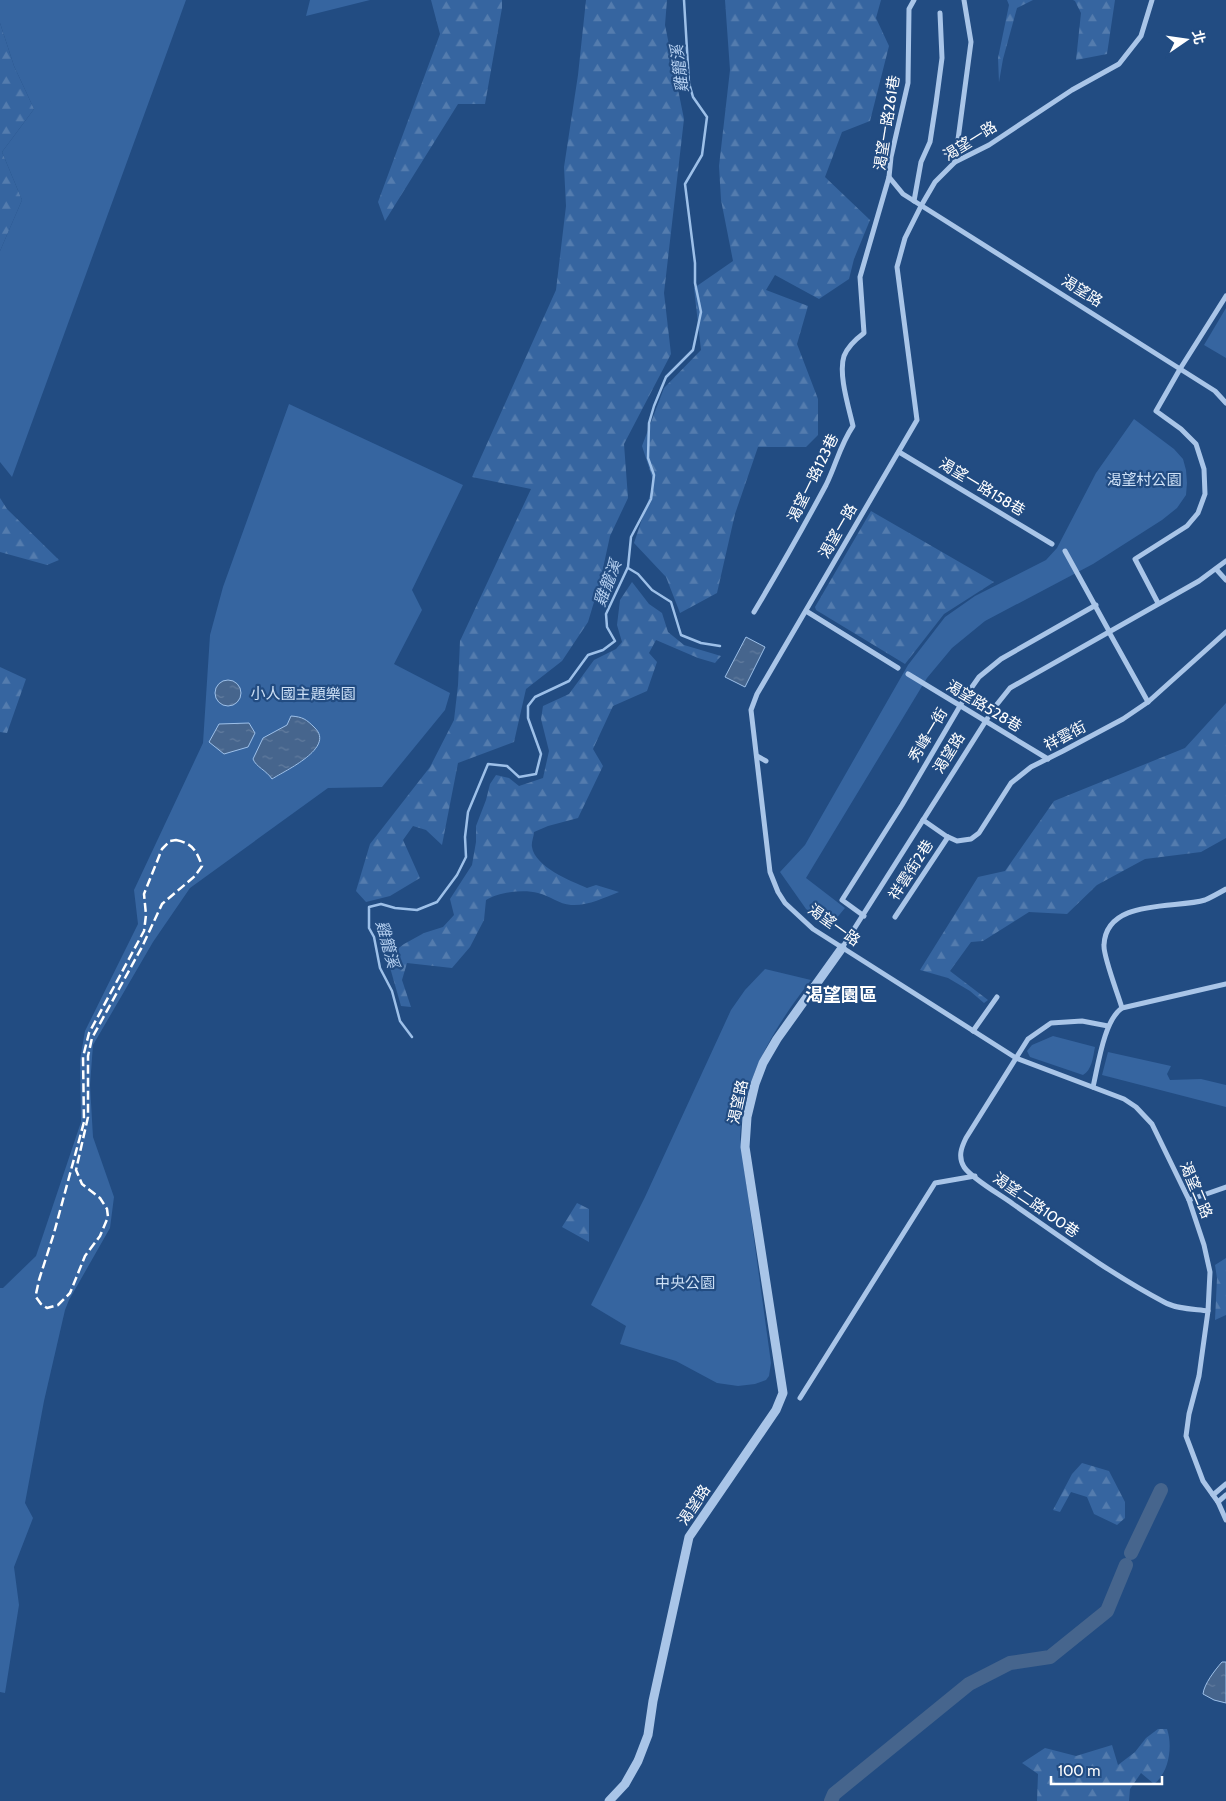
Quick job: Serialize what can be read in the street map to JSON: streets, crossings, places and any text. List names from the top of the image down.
{
  "streets": {
    "street": [
      "渴望一路261巷",
      "渴望一路",
      "渴望路",
      "渴望一路123巷",
      "渴望一路158巷",
      "渴望路528巷",
      "秀峰一街",
      "祥雲街",
      "祥雲街2巷",
      "渴望二路",
      "渴望二路100巷"
    ]
  },
  "crossings": [
    ["渴望一路261巷", "渴望一路"],
    ["渴望一路261巷", "渴望路"],
    ["渴望一路261巷", "渴望一路123巷"],
    ["渴望一路", "渴望路"],
    ["渴望一路", "渴望一路158巷"],
    ["渴望一路", "渴望二路"],
    ["渴望一路", "渴望二路100巷"],
    ["渴望路", "渴望路528巷"],
    ["渴望路", "秀峰一街"],
    ["渴望路", "祥雲街"],
    ["渴望路528巷", "秀峰一街"],
    ["渴望路528巷", "祥雲街"],
    ["祥雲街", "祥雲街2巷"],
    ["渴望二路", "渴望二路100巷"]
  ],
  "districts": ["渴望園區"],
  "water": ["雞籠溪"],
  "parks": ["渴望村公園", "小人國主題樂園", "中央公園"],
  "scale_bar": "100 m",
  "north": "right"
}
